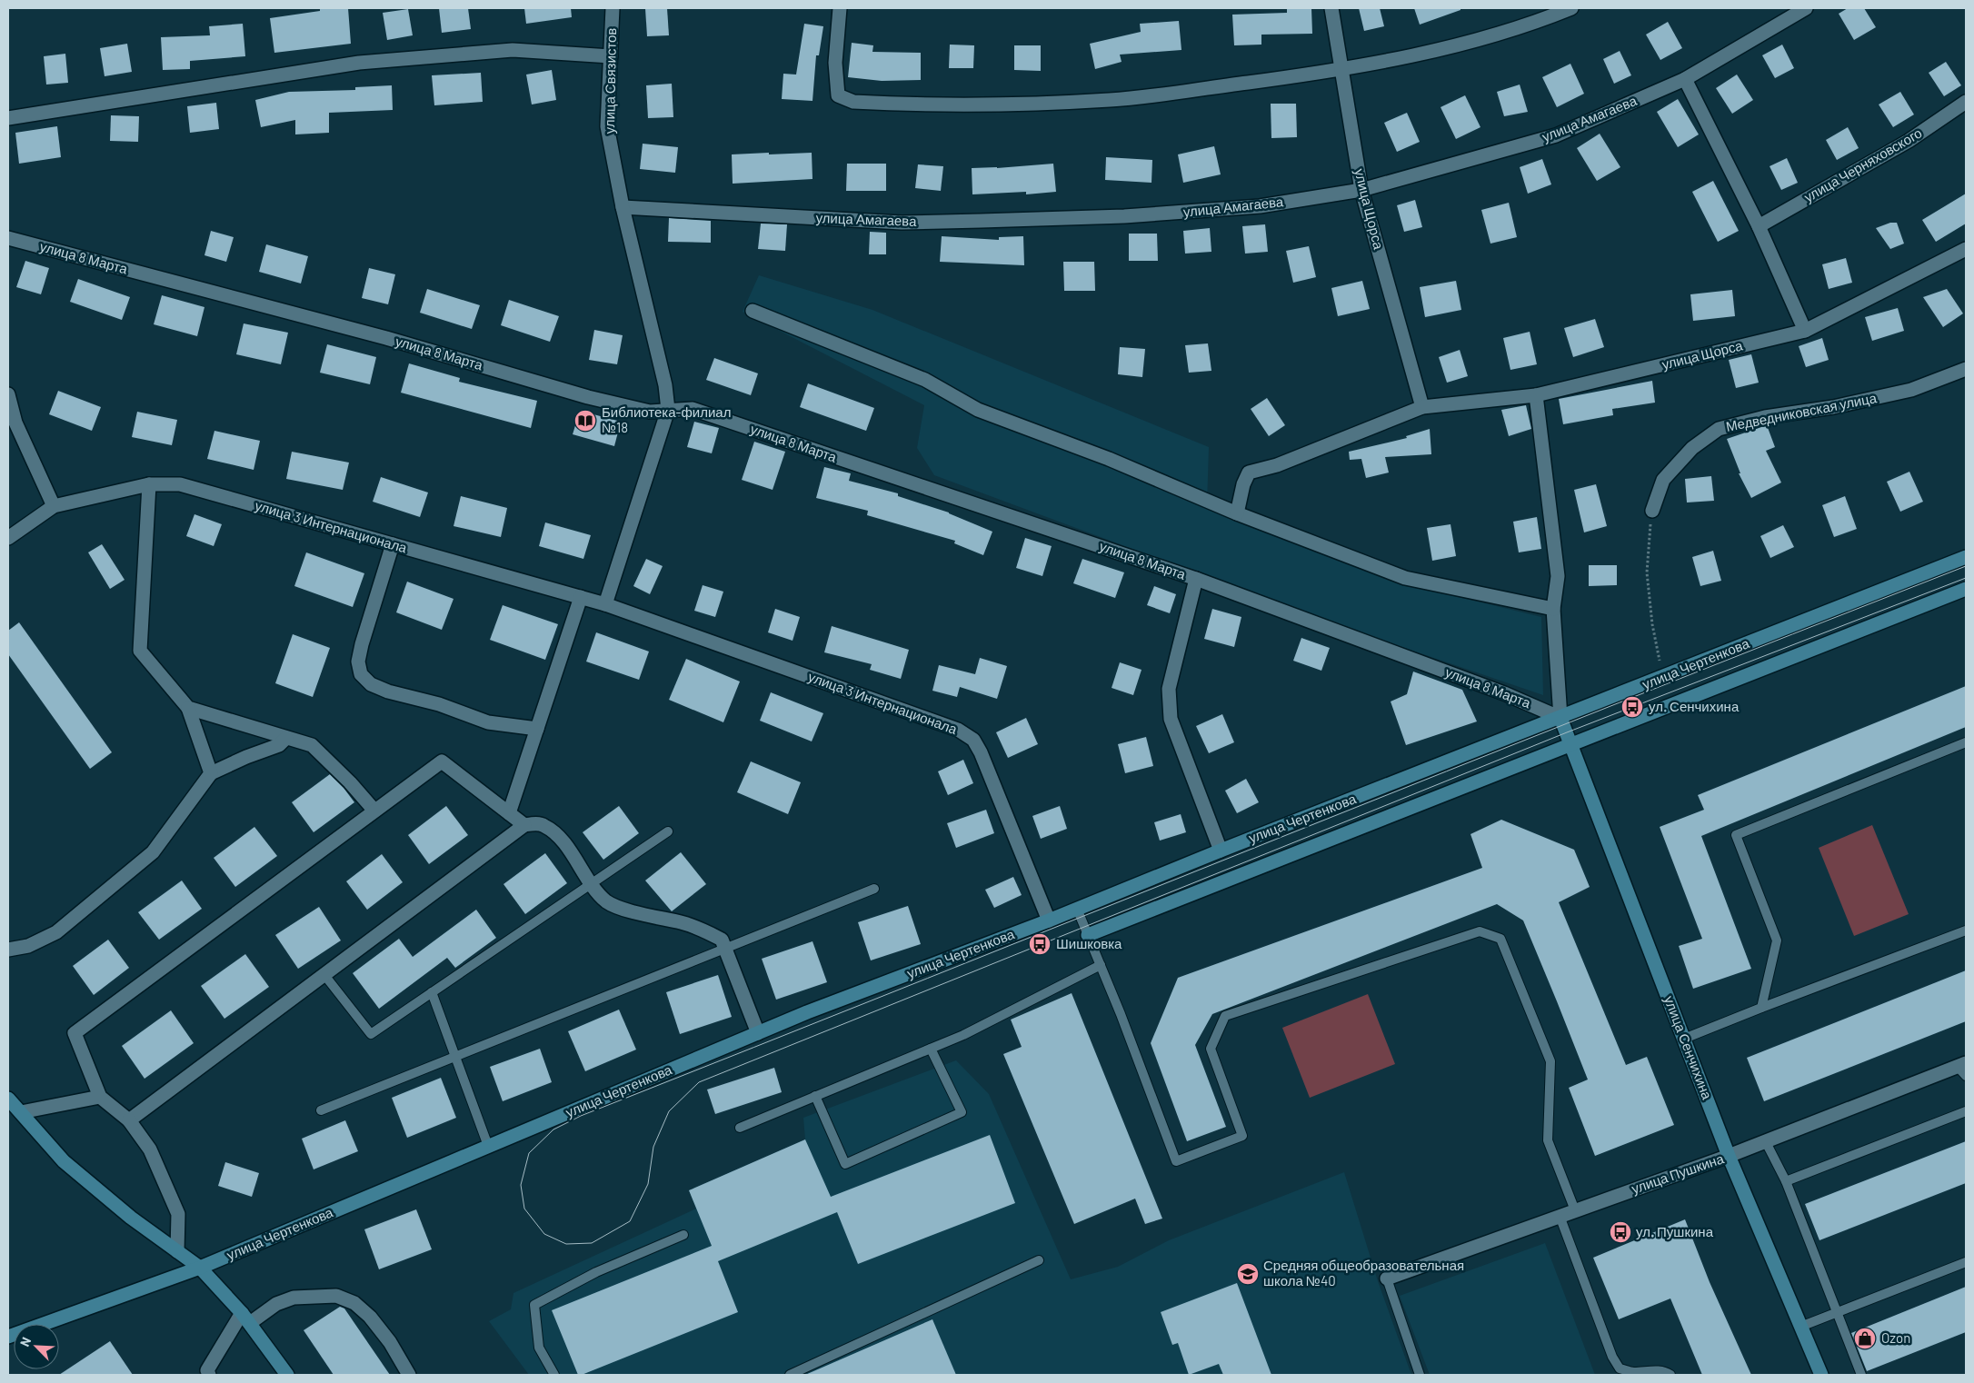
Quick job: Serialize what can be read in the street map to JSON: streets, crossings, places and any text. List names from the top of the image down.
{
  "streets": {
    "street": [
      "улица Связистов",
      "улица Амагаева",
      "улица Черняховского",
      "улица Щорса",
      "улица 8 Марта",
      "Медведниковская улица",
      "улица 3 Интернационала",
      "улица Чертенкова",
      "улица Сенчихина",
      "улица Пушкина"
    ]
  },
  "crossings": [
    ["улица Связистов", "улица Амагаева"],
    ["улица Связистов", "улица 8 Марта"],
    ["улица Амагаева", "улица Щорса"],
    ["улица 8 Марта", "улица Чертенкова"],
    ["улица 8 Марта", "улица Сенчихина"],
    ["улица 3 Интернационала", "улица Чертенкова"],
    ["улица Чертенкова", "улица Сенчихина"],
    ["улица Сенчихина", "улица Пушкина"]
  ],
  "places": {
    "library": ["Библиотека-филиал №18"],
    "bus stop": ["ул. Сенчихина", "Шишковка", "ул. Пушкина"],
    "school or university": ["Средняя общеобразовательная школа №40"],
    "shop": ["Ozon"]
  },
  "north": "top left"
}
